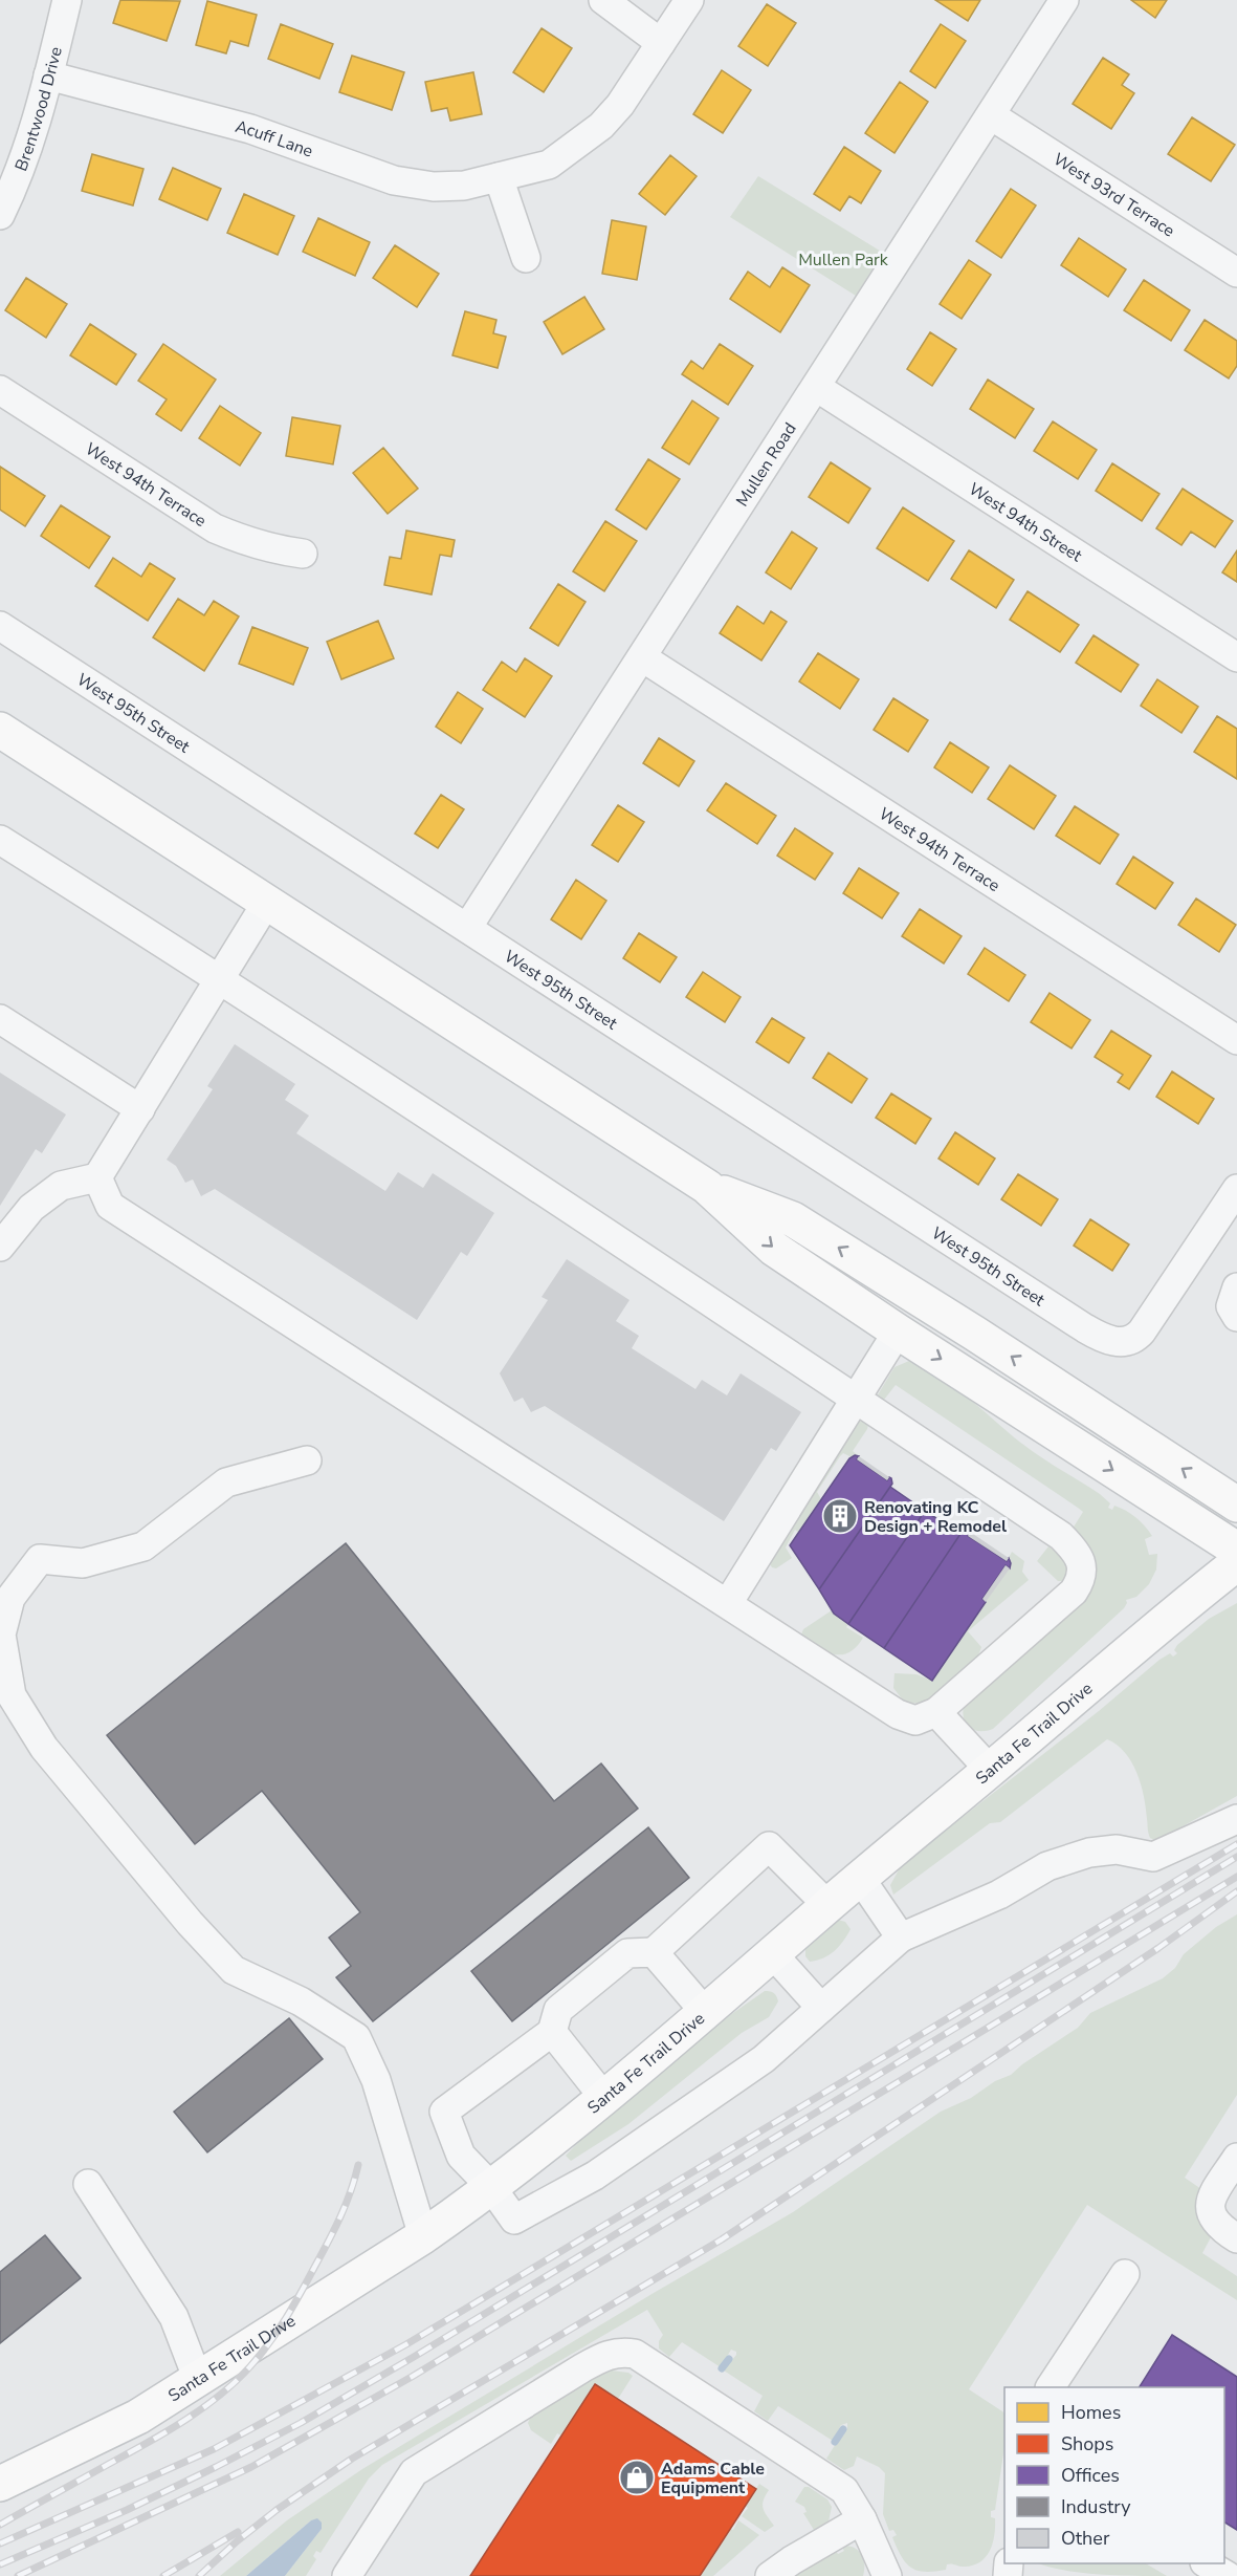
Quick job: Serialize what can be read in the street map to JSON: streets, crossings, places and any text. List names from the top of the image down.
{
  "streets": {
    "main road": ["Santa Fe Trail Drive"],
    "street": [
      "Brentwood Drive",
      "Acuff Lane",
      "West 93rd Terrace",
      "Mullen Road",
      "West 94th Terrace",
      "West 94th Street",
      "West 95th Street"
    ]
  },
  "crossings": [
    ["Brentwood Drive", "Acuff Lane"],
    ["West 93rd Terrace", "Mullen Road"],
    ["Mullen Road", "West 94th Terrace"],
    ["Mullen Road", "West 94th Street"],
    ["Mullen Road", "West 95th Street"]
  ],
  "parks": ["Mullen Park"],
  "places": {
    "building": ["Renovating KC Design + Remodel"],
    "shop": ["Adams Cable Equipment"]
  },
  "legend": [
    "Homes",
    "Shops",
    "Offices",
    "Industry",
    "Other"
  ]
}
